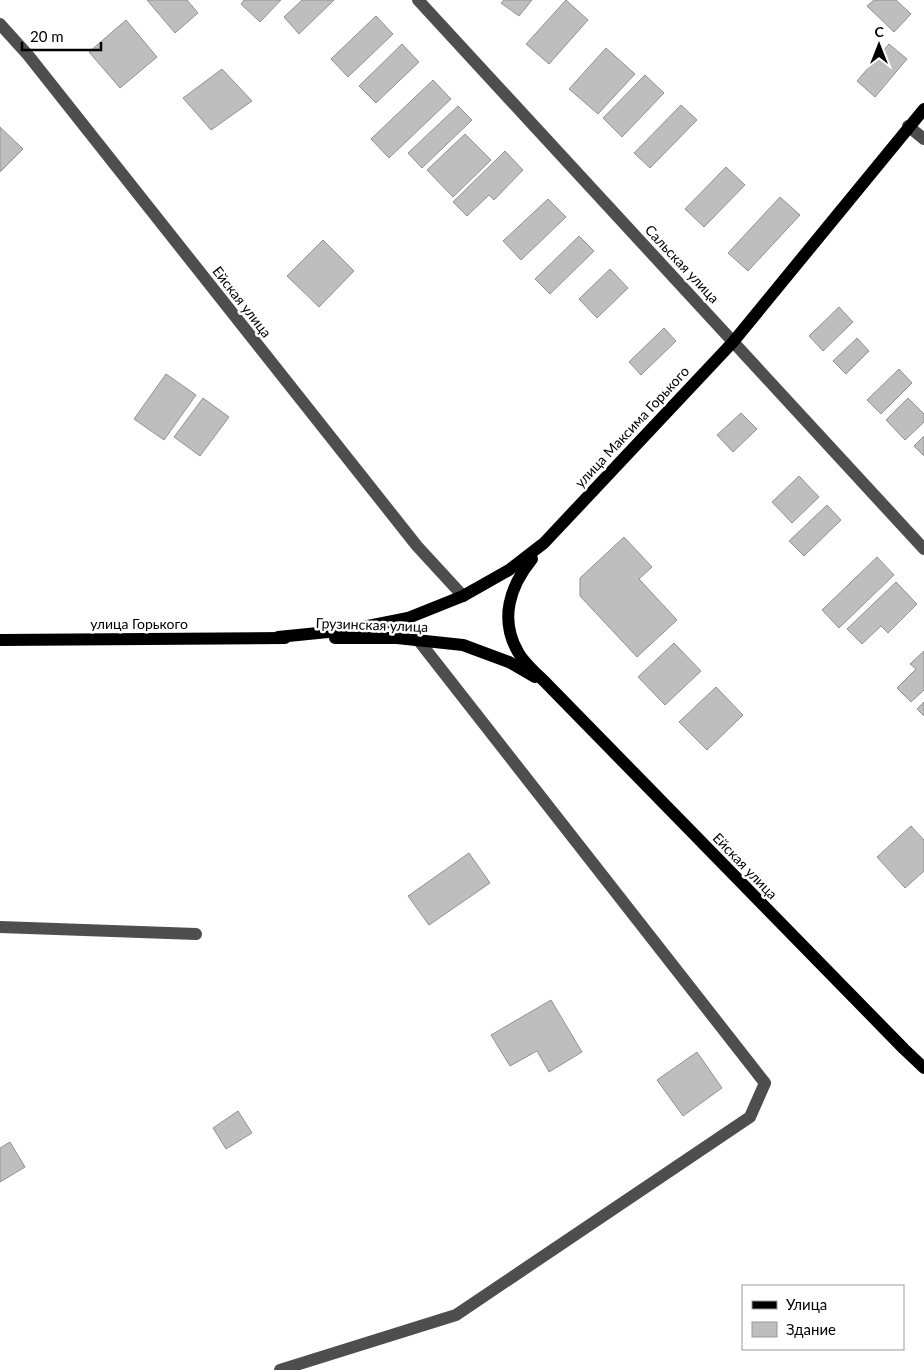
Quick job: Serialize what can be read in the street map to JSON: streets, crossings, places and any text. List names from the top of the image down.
{
  "streets": {
    "main road": [
      "Ейская улица",
      "улица Максима Горького",
      "улица Горького",
      "Грузинская улица"
    ],
    "street": ["Сальская улица"]
  },
  "crossings": [
    ["Сальская улица", "улица Максима Горького"],
    ["Ейская улица", "улица Максима Горького"],
    ["Ейская улица", "Грузинская улица"],
    ["улица Максима Горького", "улица Горького"],
    ["улица Максима Горького", "Грузинская улица"],
    ["улица Горького", "Грузинская улица"]
  ],
  "legend": ["Улица", "Здание"],
  "scale_bar": "20 m",
  "north": "top"
}
